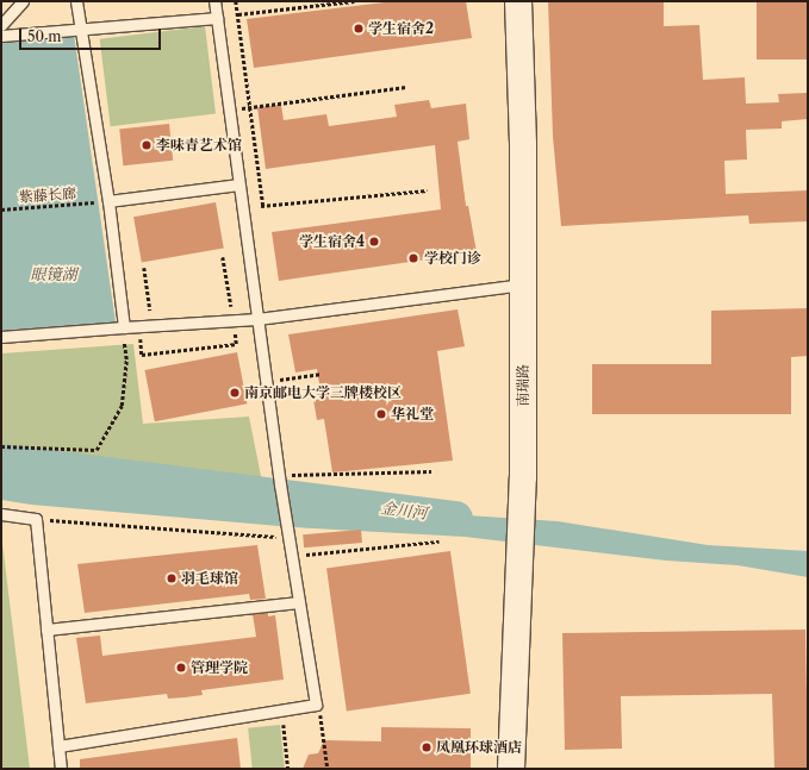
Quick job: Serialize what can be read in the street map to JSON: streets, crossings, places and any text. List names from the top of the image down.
{
  "streets": {
    "street": ["南瑞路"],
    "path": ["紫藤长廊"]
  },
  "water": ["眼镜湖", "金川河"],
  "places": [
    "学生宿舍2",
    "李味青艺术馆",
    "学生宿舍4",
    "学校门诊",
    "南京邮电大学三牌楼校区",
    "华礼堂",
    "羽毛球馆",
    "管理学院",
    "凤凰环球酒店"
  ],
  "scale_bar": "50 m"
}
